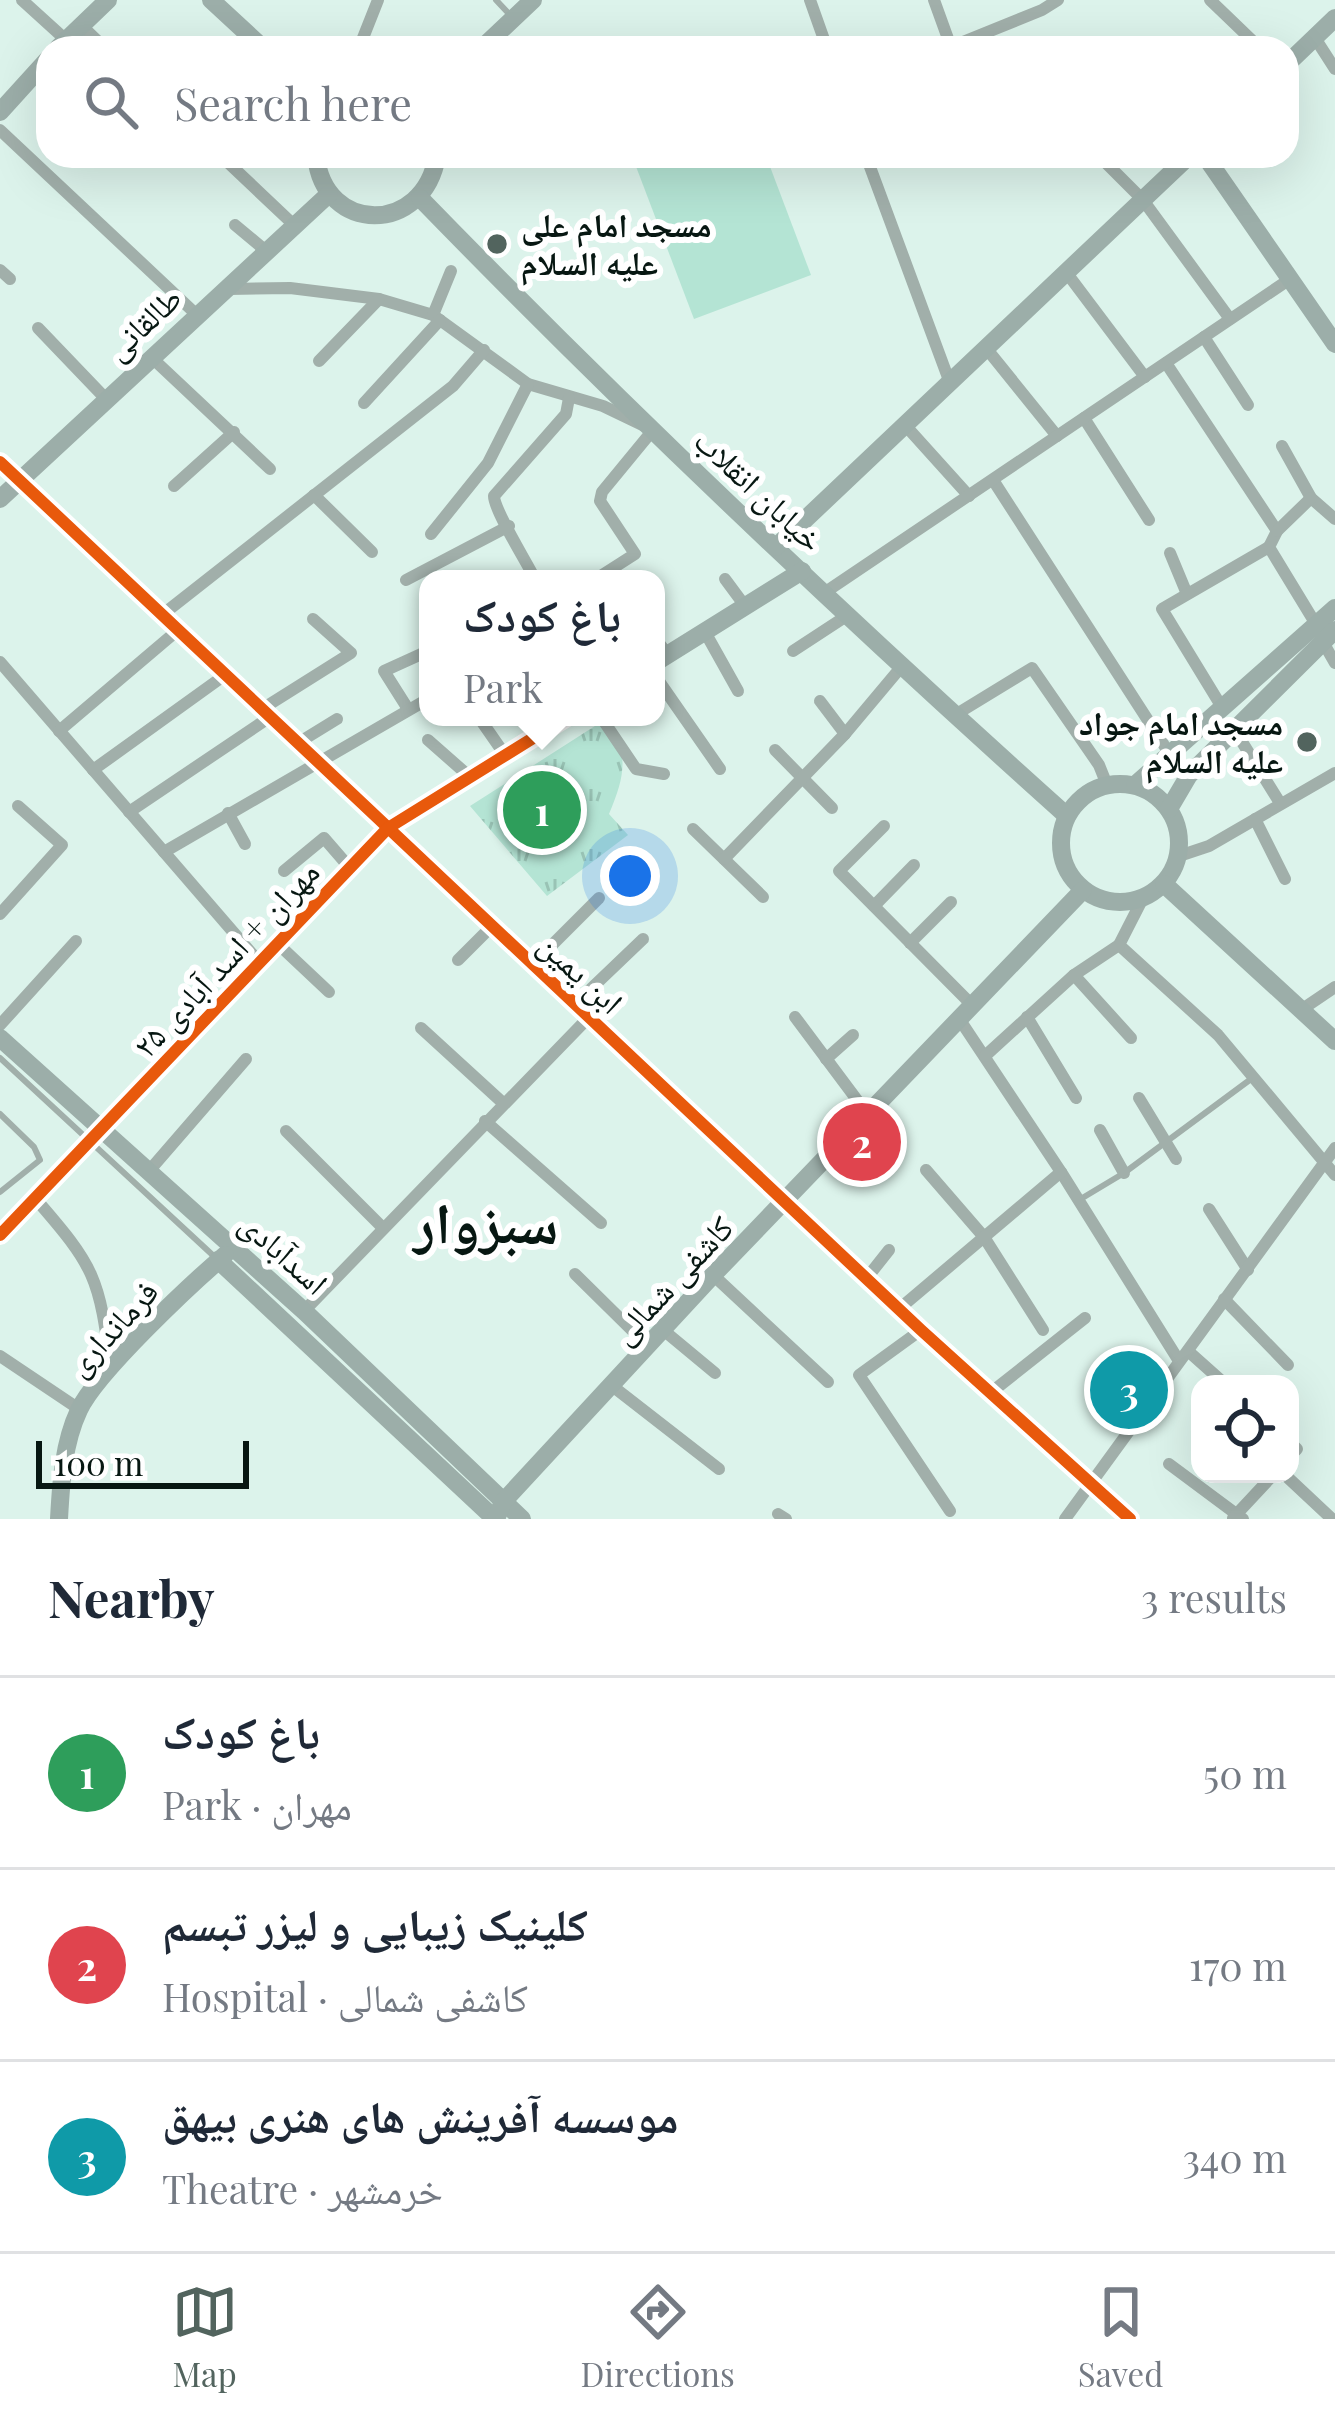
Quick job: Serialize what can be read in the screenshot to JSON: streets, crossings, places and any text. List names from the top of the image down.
{
  "streets": {
    "main road": [
      "طالقانی",
      "خیابان انقلاب",
      "ابن یمین",
      "اسدآبادی",
      "کاشفی شمالی",
      "فرمانداری"
    ],
    "street": ["مهران + اسد آبادی ۲۵"]
  },
  "crossings": [
    ["طالقانی", "ابن یمین"],
    ["خیابان انقلاب", "کاشفی شمالی"],
    ["مهران + اسد آبادی ۲۵", "ابن یمین"],
    ["مهران + اسد آبادی ۲۵", "اسدآبادی"],
    ["ابن یمین", "کاشفی شمالی"],
    ["اسدآبادی", "کاشفی شمالی"],
    ["اسدآبادی", "فرمانداری"]
  ],
  "districts": ["سبزوار"],
  "places": ["مسجد امام علی علیه السلام", "مسجد امام جواد علیه السلام"],
  "scale_bar": "100 m",
  "page": {
    "search": "Search here",
    "popup": ["باغ کودک", "Park"],
    "pins": ["1", "2", "3"],
    "scale": "100 m",
    "heading": ["Nearby", "3 results"],
    "list": [
      {
        "mark": "1",
        "name": "باغ کودک",
        "note": "Park · مهران",
        "value": "50 m"
      },
      {
        "mark": "2",
        "name": "کلینیک زیبایی و لیزر تبسم",
        "note": "Hospital · کاشفی شمالی",
        "value": "170 m"
      },
      {
        "mark": "3",
        "name": "موسسه آفرینش های هنری بیهق",
        "note": "Theatre · خرمشهر",
        "value": "340 m"
      }
    ],
    "nav": ["Map", "Directions", "Saved"]
  }
}
